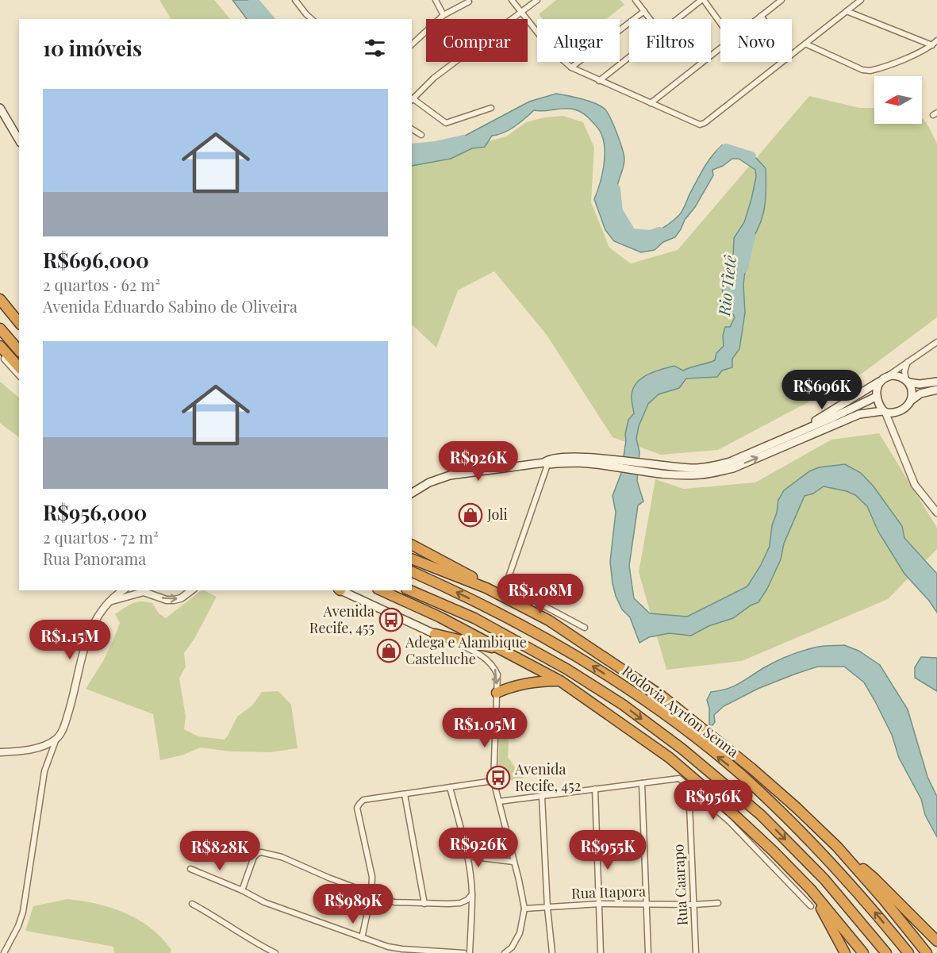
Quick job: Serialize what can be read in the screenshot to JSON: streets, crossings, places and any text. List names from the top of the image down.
{
  "streets": {
    "highway": ["Rodovia Ayrton Senna"],
    "street": ["Rua Caarapo", "Rua Itapora"]
  },
  "crossings": [
    ["Rua Caarapo", "Rua Itapora"]
  ],
  "water": ["Rio Tietê"],
  "places": {
    "shop": ["Joli", "Adega e Alambique Casteluche"],
    "bus stop": ["Avenida Recife, 455", "Avenida Recife, 452"]
  },
  "north": "left",
  "page": {
    "chip": [
      "Comprar",
      "Alugar",
      "Filtros",
      "Novo"
    ],
    "heading": "10 imóveis",
    "list": [
      {
        "name": "R$696,000",
        "note": "2 quartos · 62 m² · Avenida Eduardo Sabino de Oliveira"
      },
      {
        "name": "R$956,000",
        "note": "2 quartos · 72 m² · Rua Panorama"
      }
    ],
    "price": [
      "R$696K",
      "R$926K",
      "R$1.08M",
      "R$1.15M",
      "R$1.05M",
      "R$956K",
      "R$926K",
      "R$955K",
      "R$828K",
      "R$989K"
    ]
  }
}
